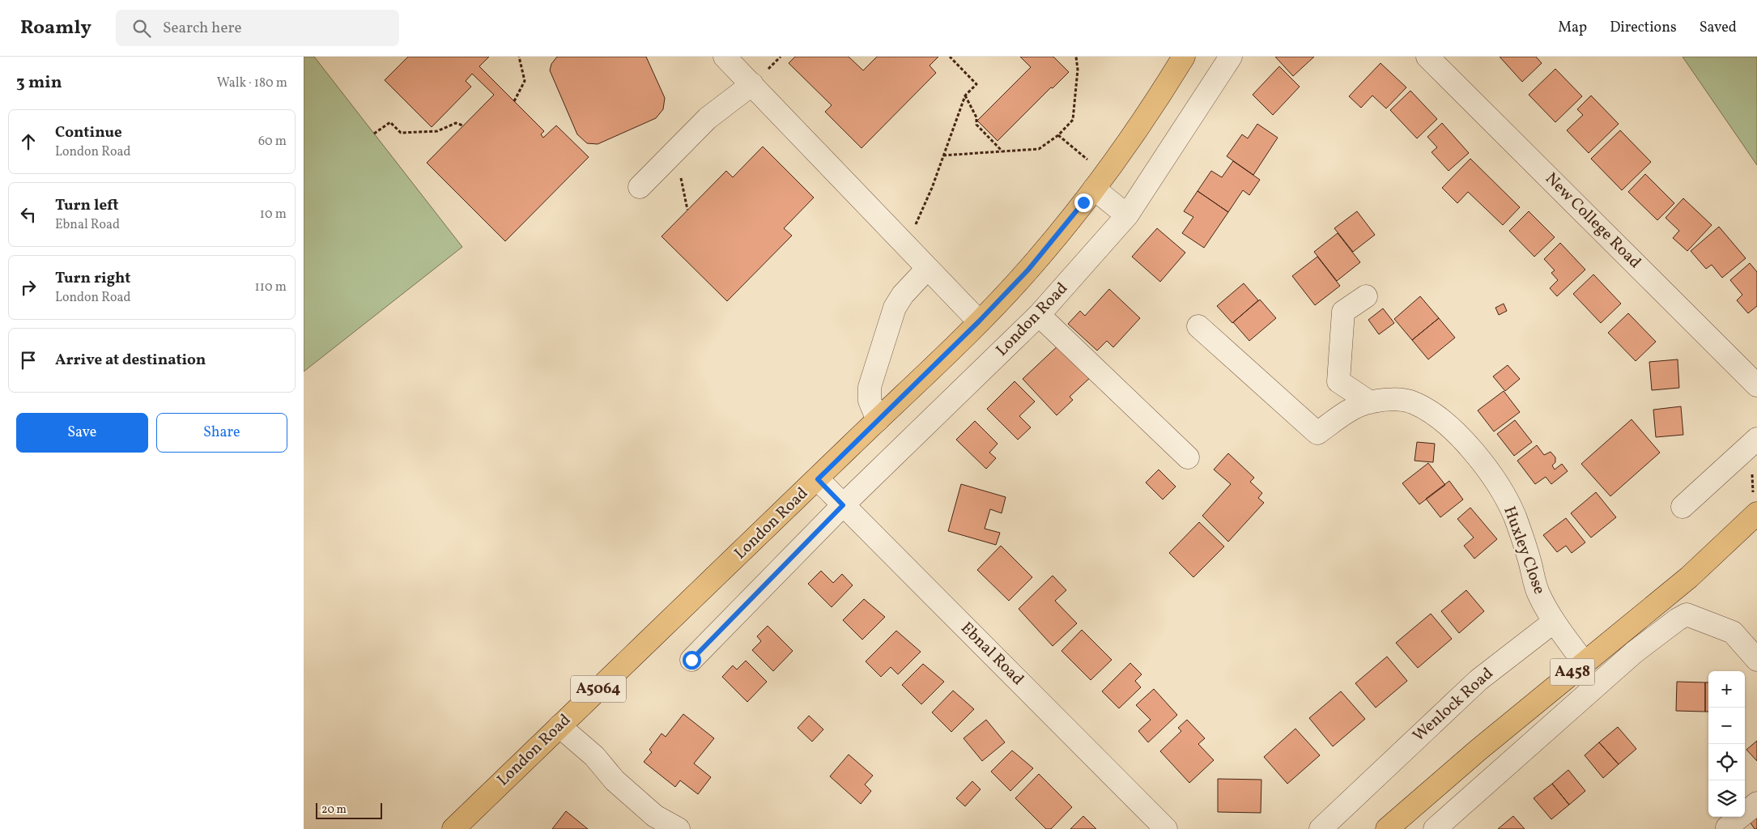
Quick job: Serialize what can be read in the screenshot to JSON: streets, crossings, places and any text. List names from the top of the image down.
{
  "streets": {
    "main road": ["London Road", "A458", "A5064"],
    "street": [
      "New College Road",
      "Huxley Close",
      "Ebnal Road",
      "Wenlock Road"
    ]
  },
  "crossings": [
    ["London Road", "Ebnal Road"],
    ["Huxley Close", "Wenlock Road"]
  ],
  "scale_bar": "20 m",
  "page": {
    "header": "Roamly",
    "search": "Search here",
    "nav": ["Map", "Directions", "Saved"],
    "heading": ["3 min", "Walk · 180 m"],
    "list": [
      ["Continue", "London Road", "60 m"],
      ["Turn left", "Ebnal Road", "10 m"],
      ["Turn right", "London Road", "110 m"],
      "Arrive at destination"
    ],
    "buttons": ["Save", "Share"],
    "map_buttons": ["+", "−"],
    "scale": "20 m"
  }
}
